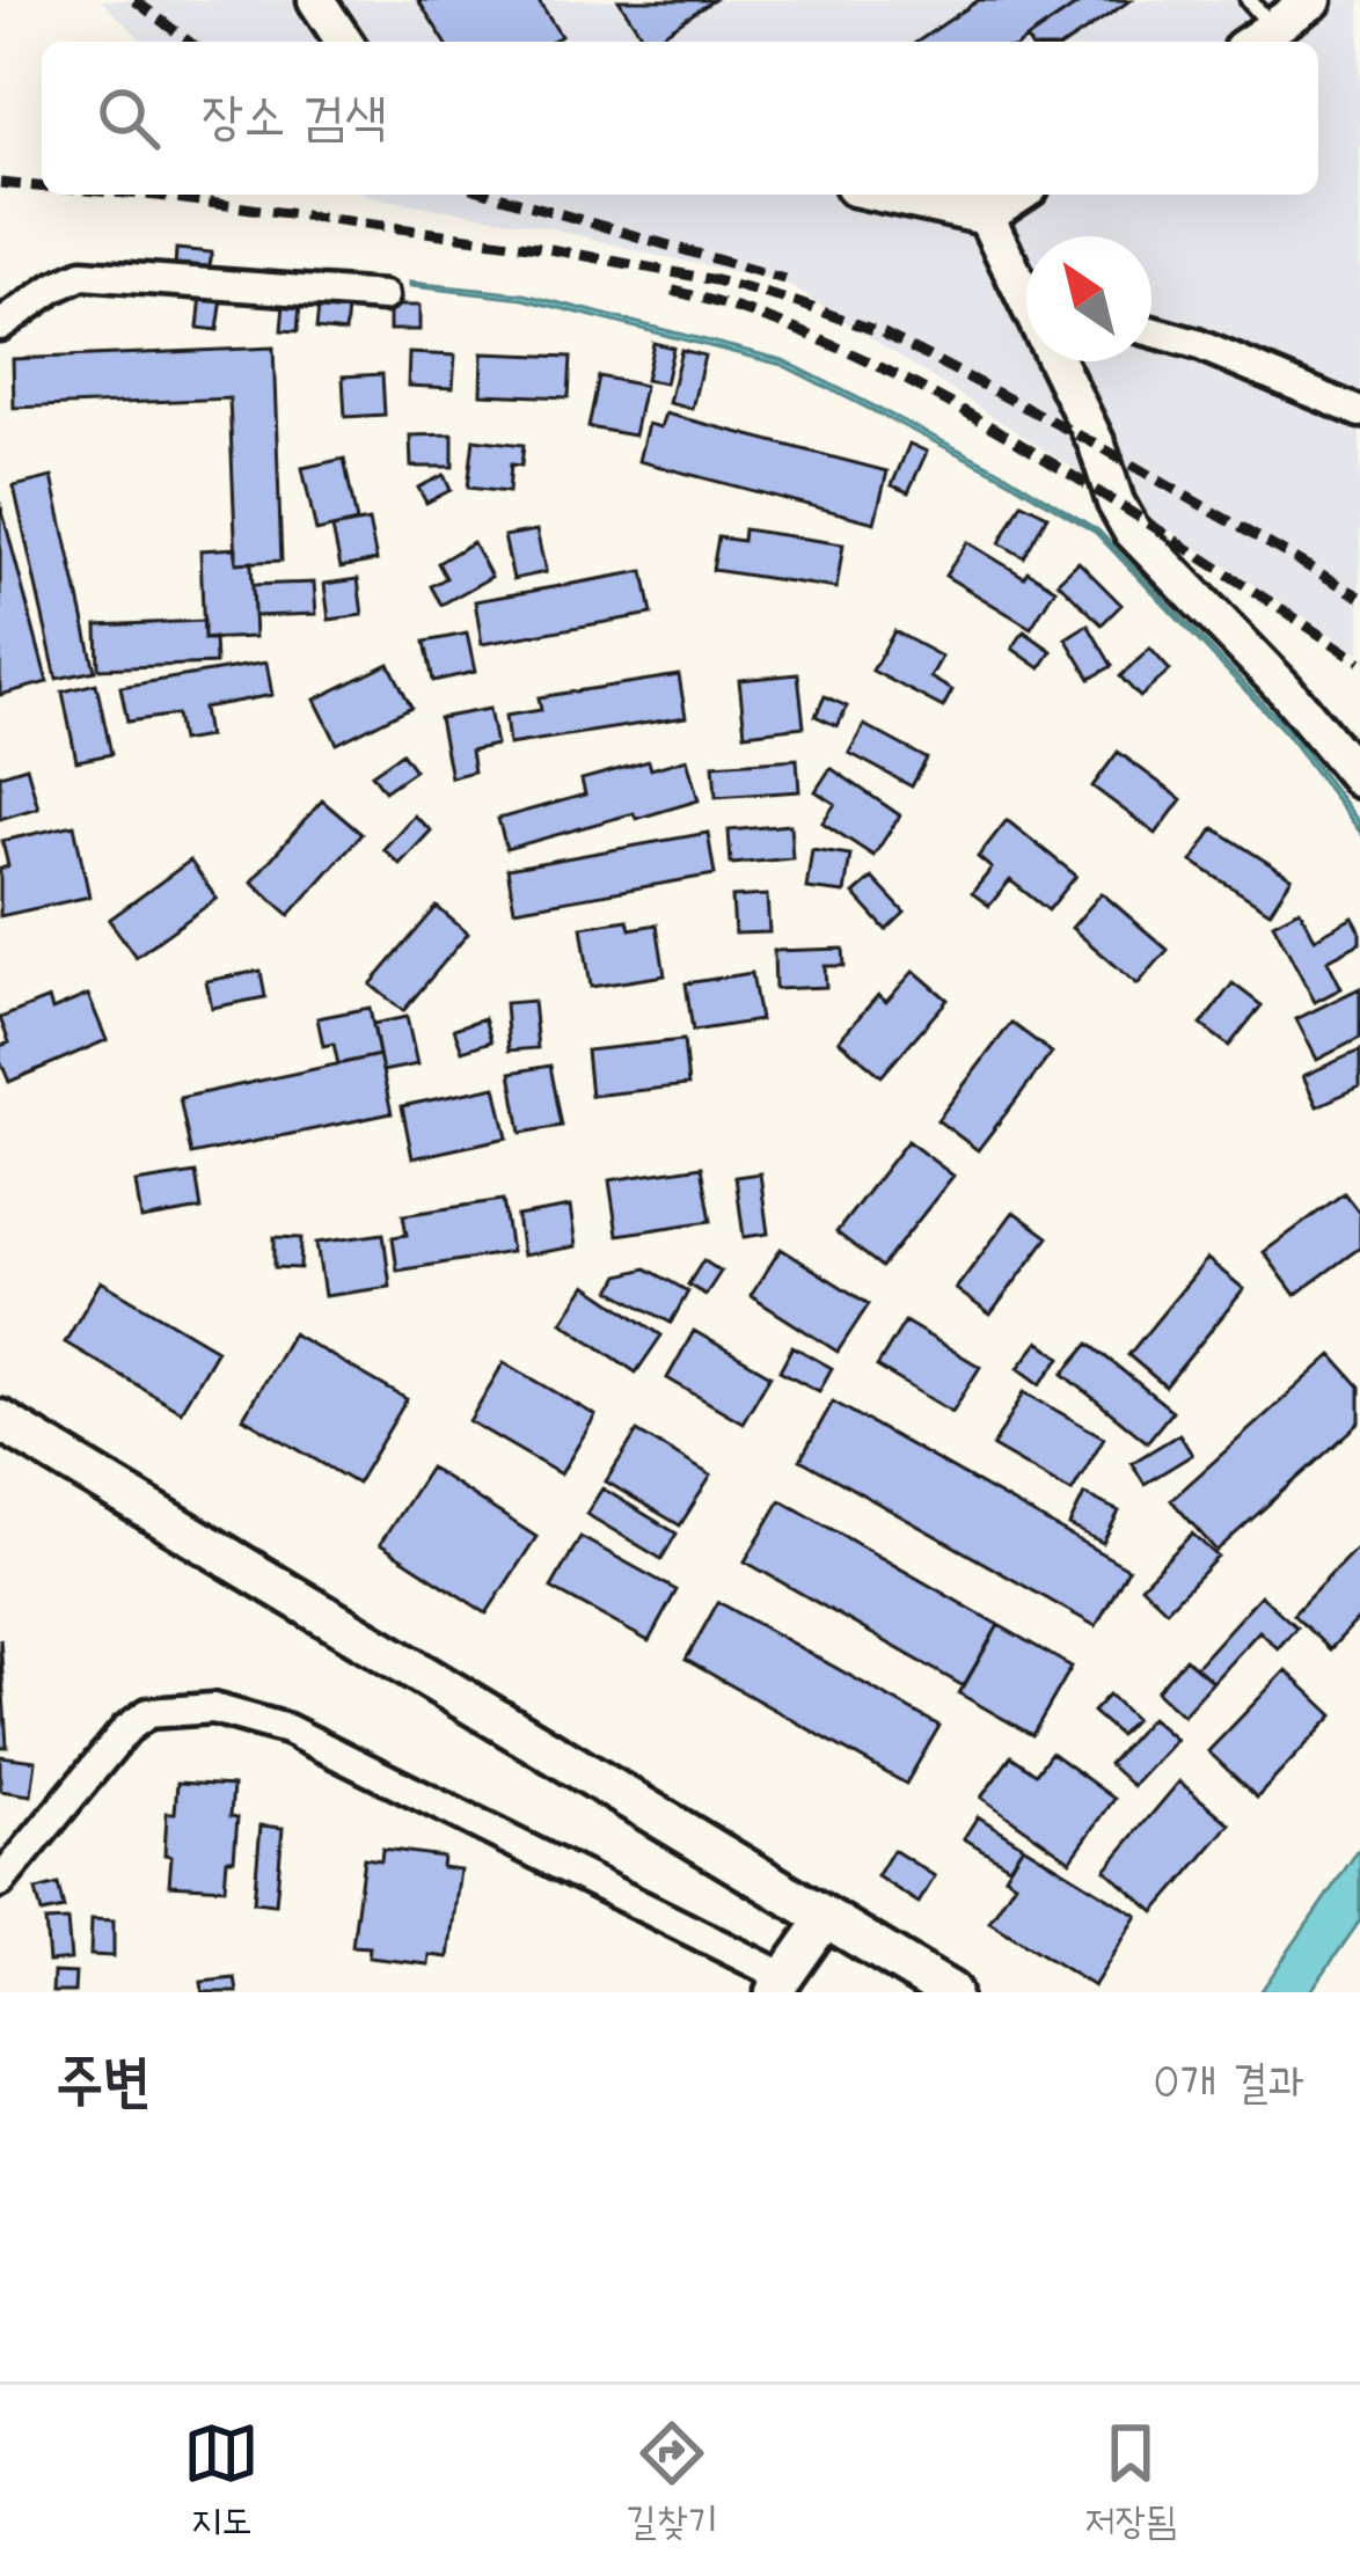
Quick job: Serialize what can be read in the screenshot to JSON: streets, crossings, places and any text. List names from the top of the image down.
{
  "north": "top left",
  "page": {
    "search": "장소 검색",
    "heading": ["주변", "0개 결과"],
    "nav": ["지도", "길찾기", "저장됨"]
  }
}
